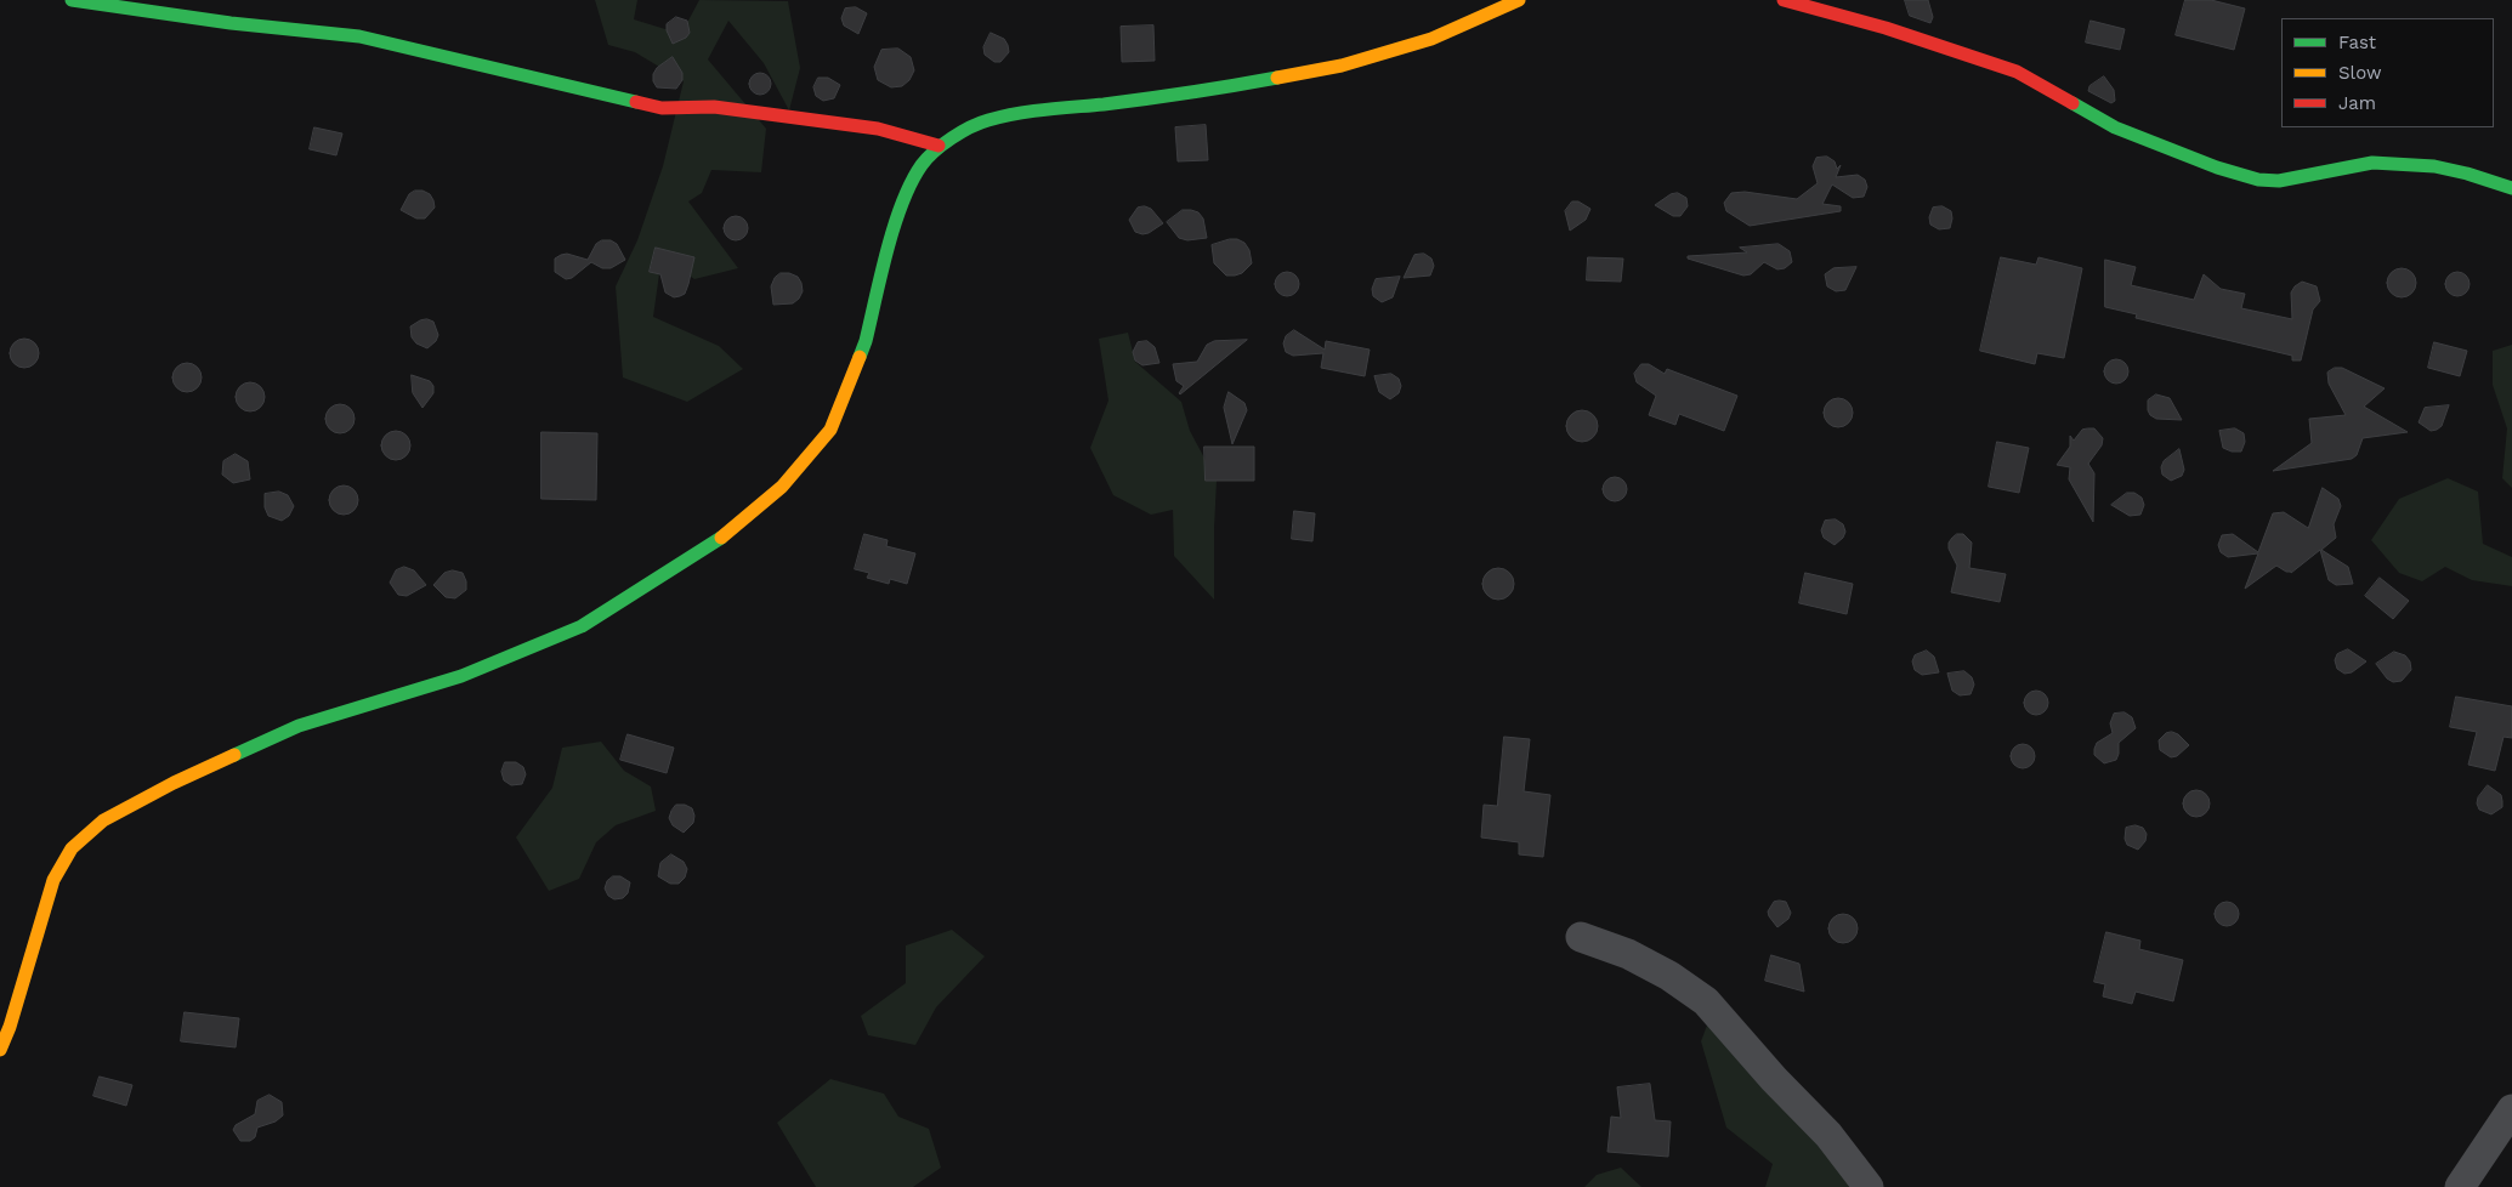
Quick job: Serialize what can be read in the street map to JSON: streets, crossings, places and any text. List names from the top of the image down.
{
  "legend": ["Fast", "Slow", "Jam"]
}
